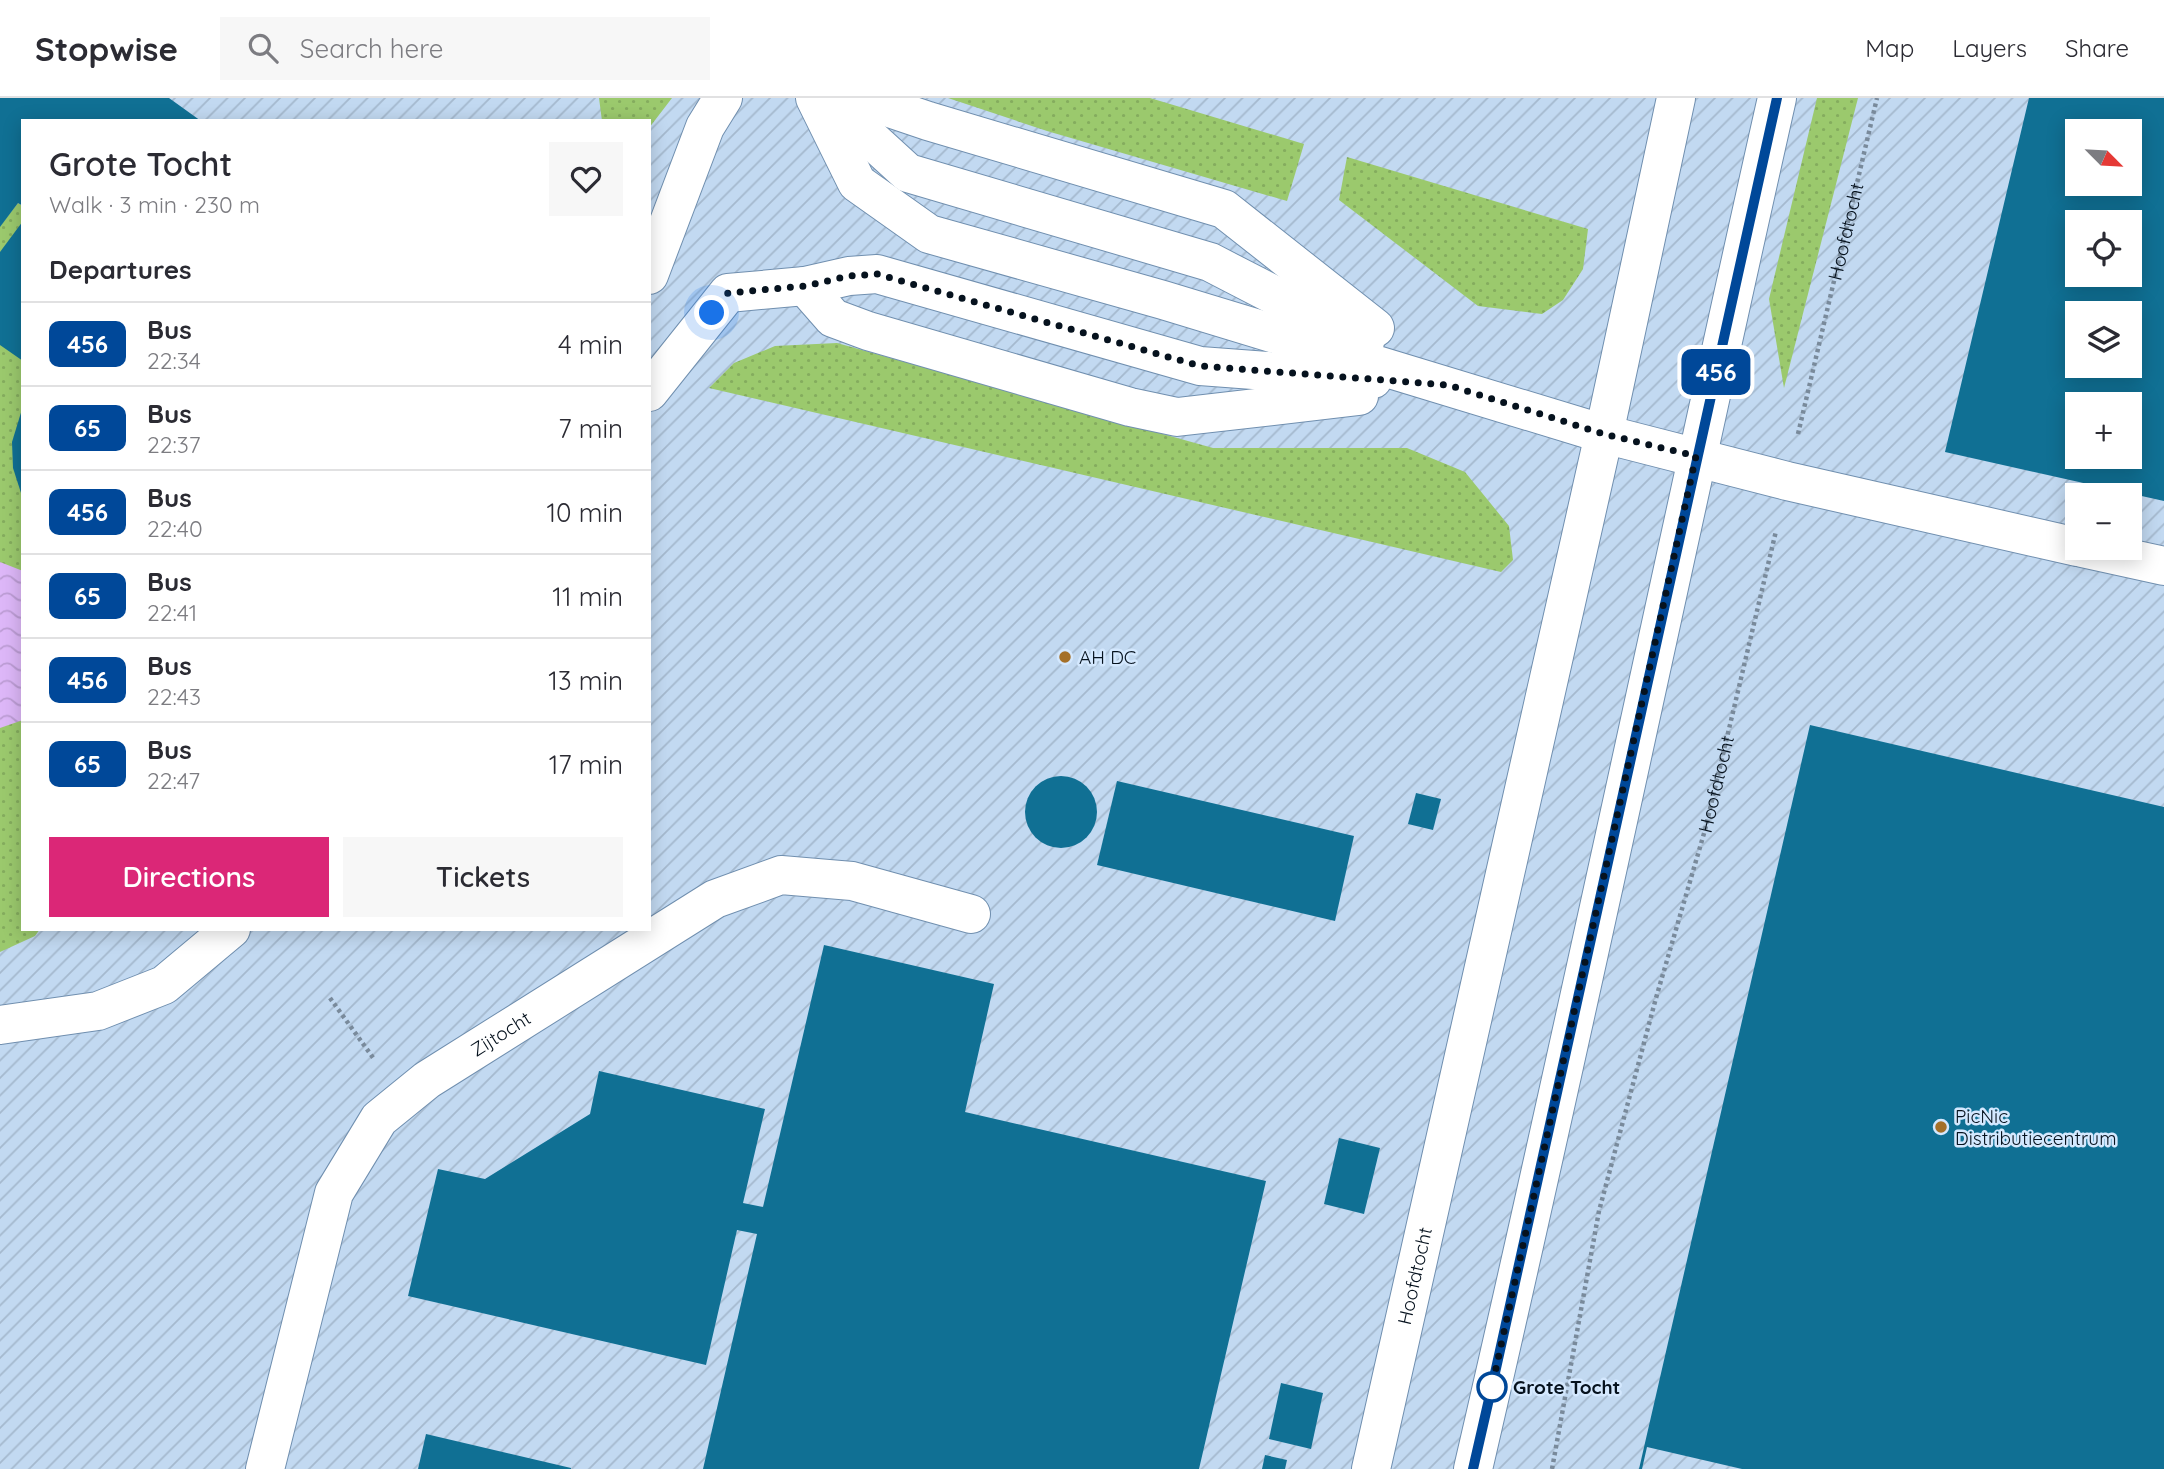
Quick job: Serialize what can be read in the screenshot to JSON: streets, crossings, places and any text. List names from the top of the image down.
{
  "streets": {
    "street": ["Hoofdtocht", "Zijtocht"]
  },
  "places": ["AH DC", "PicNic Distributiecentrum", "Grote Tocht"],
  "lines": ["bus line 456"],
  "north": "bottom right",
  "page": {
    "header": "Stopwise",
    "search": "Search here",
    "nav": ["Map", "Layers", "Share"],
    "on_map": "456",
    "map_buttons": ["+", "−"],
    "heading": [
      ["Grote Tocht", "Walk · 3 min · 230 m"],
      "Departures"
    ],
    "list": [
      {
        "mark": "456",
        "name": "Bus",
        "note": "22:34",
        "value": "4 min"
      },
      {
        "mark": "65",
        "name": "Bus",
        "note": "22:37",
        "value": "7 min"
      },
      {
        "mark": "456",
        "name": "Bus",
        "note": "22:40",
        "value": "10 min"
      },
      {
        "mark": "65",
        "name": "Bus",
        "note": "22:41",
        "value": "11 min"
      },
      {
        "mark": "456",
        "name": "Bus",
        "note": "22:43",
        "value": "13 min"
      },
      {
        "mark": "65",
        "name": "Bus",
        "note": "22:47",
        "value": "17 min"
      }
    ],
    "buttons": ["Directions", "Tickets"]
  }
}
